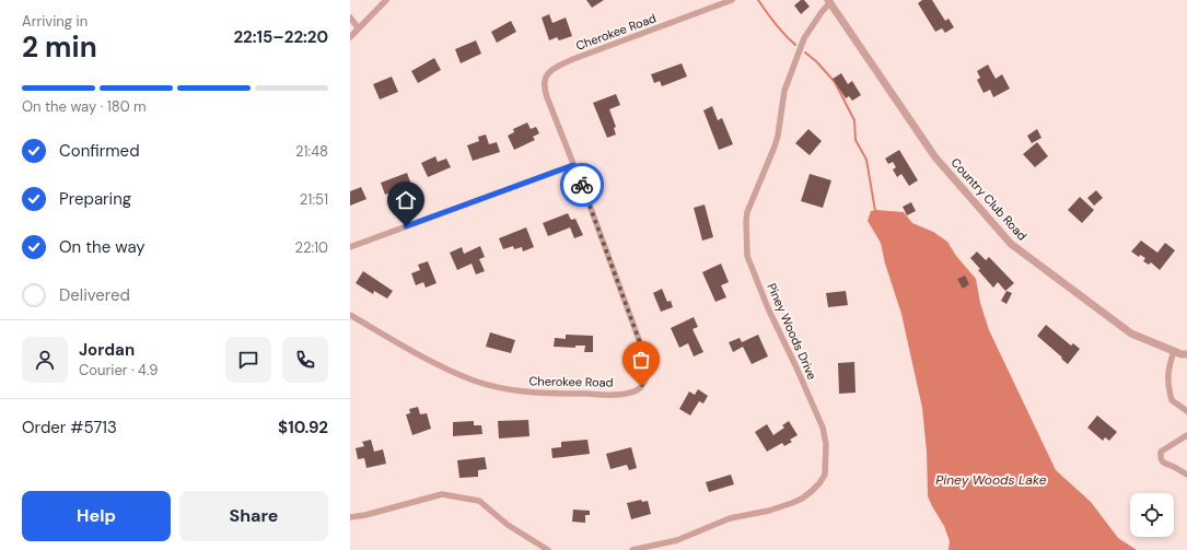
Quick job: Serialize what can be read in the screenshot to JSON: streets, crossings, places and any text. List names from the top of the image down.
{
  "streets": {
    "street": ["Cherokee Road", "Country Club Road", "Piney Woods Drive"]
  },
  "crossings": [
    ["Country Club Road", "Piney Woods Drive"]
  ],
  "water": ["Piney Woods Lake"],
  "page": {
    "heading": ["2 min", "Arriving in", "22:15–22:20"],
    "panel": [
      "Jordan",
      "Courier · 4.9",
      "Order #5713",
      "$10.92"
    ],
    "bar": "On the way · 180 m",
    "list": [
      ["Confirmed", "21:48"],
      ["Preparing", "21:51"],
      ["On the way", "22:10"],
      "Delivered"
    ],
    "buttons": ["Help", "Share"]
  }
}
